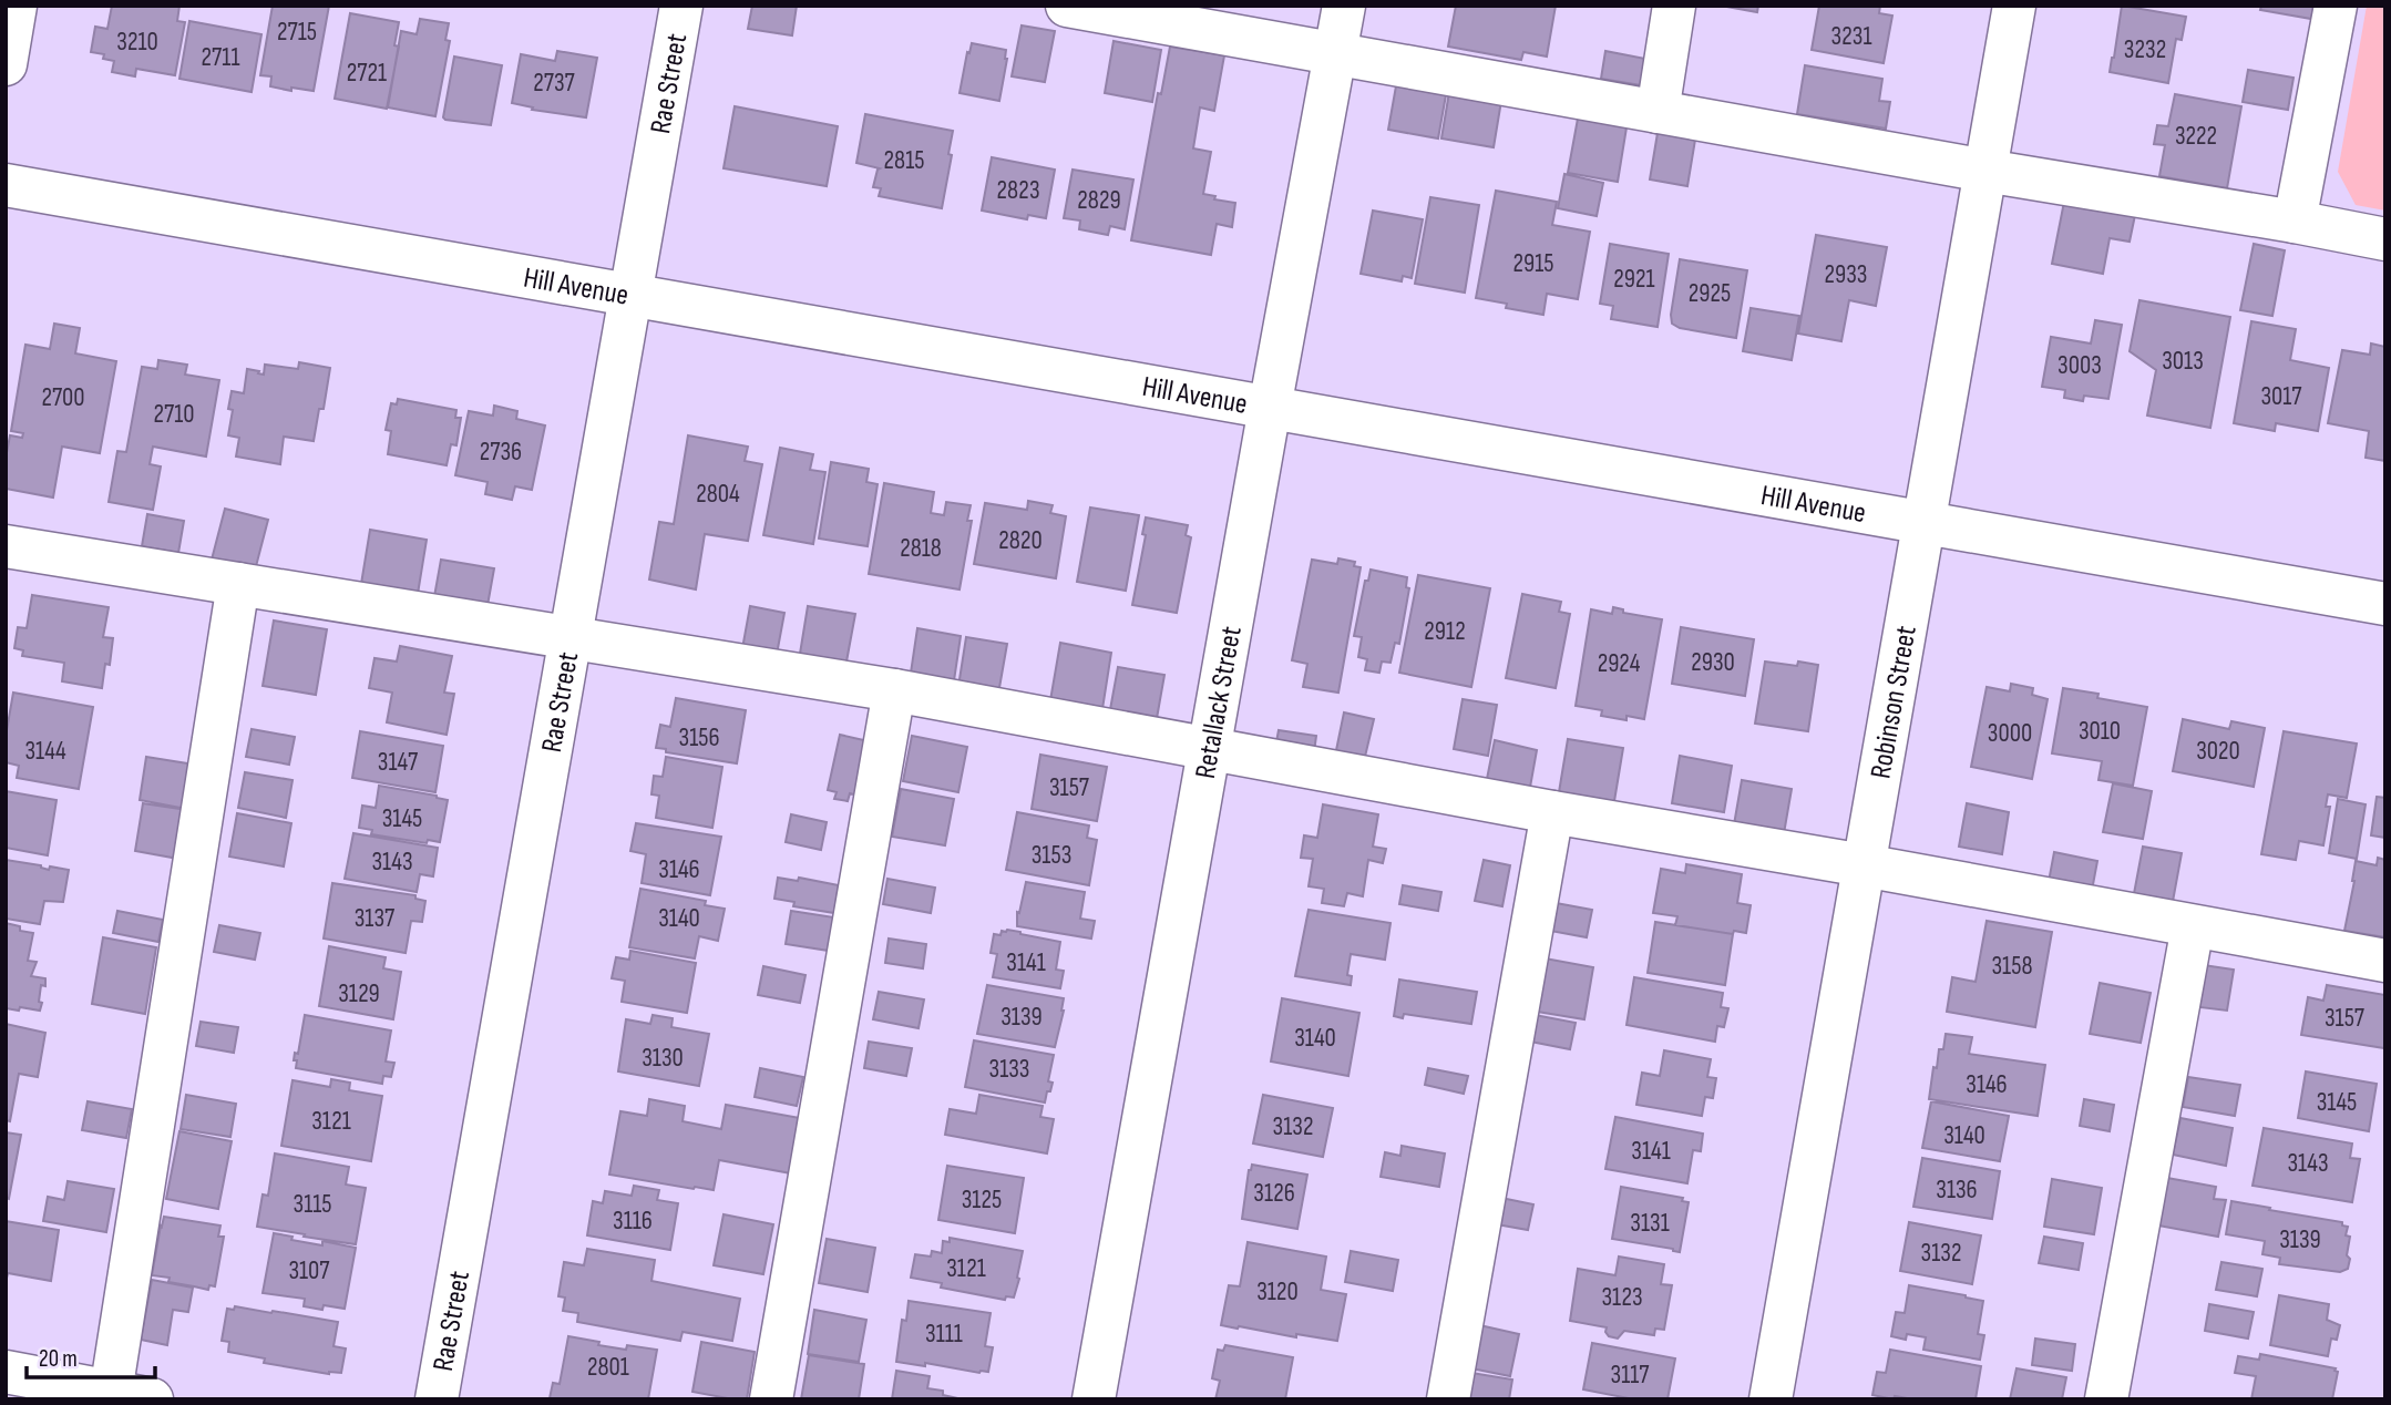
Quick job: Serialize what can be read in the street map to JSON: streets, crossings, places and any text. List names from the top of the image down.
{
  "streets": {
    "street": [
      "Rae Street",
      "Hill Avenue",
      "Retallack Street",
      "Robinson Street"
    ]
  },
  "crossings": [
    ["Rae Street", "Hill Avenue"],
    ["Hill Avenue", "Retallack Street"],
    ["Hill Avenue", "Robinson Street"]
  ],
  "house_numbers": [
    "2715",
    "3231",
    "3210",
    "3232",
    "2711",
    "2721",
    "2737",
    "3222",
    "2815",
    "2823",
    "2829",
    "2915",
    "2933",
    "2921",
    "2925",
    "3013",
    "3003",
    "3017",
    "2700",
    "2710",
    "2736",
    "2804",
    "2820",
    "2818",
    "2912",
    "2930",
    "2924",
    "3010",
    "3000",
    "3156",
    "3144",
    "3020",
    "3147",
    "3157",
    "3145",
    "3153",
    "3143",
    "3146",
    "3137",
    "3140",
    "3141",
    "3158",
    "3129",
    "3139",
    "3157",
    "3140",
    "3130",
    "3133",
    "3146",
    "3145",
    "3121",
    "3132",
    "3140",
    "3141",
    "3143",
    "3136",
    "3126",
    "3125",
    "3115",
    "3116",
    "3131",
    "3139",
    "3132",
    "3121",
    "3107",
    "3120",
    "3123",
    "3111",
    "2801",
    "3117"
  ],
  "scale_bar": "20 m"
}
